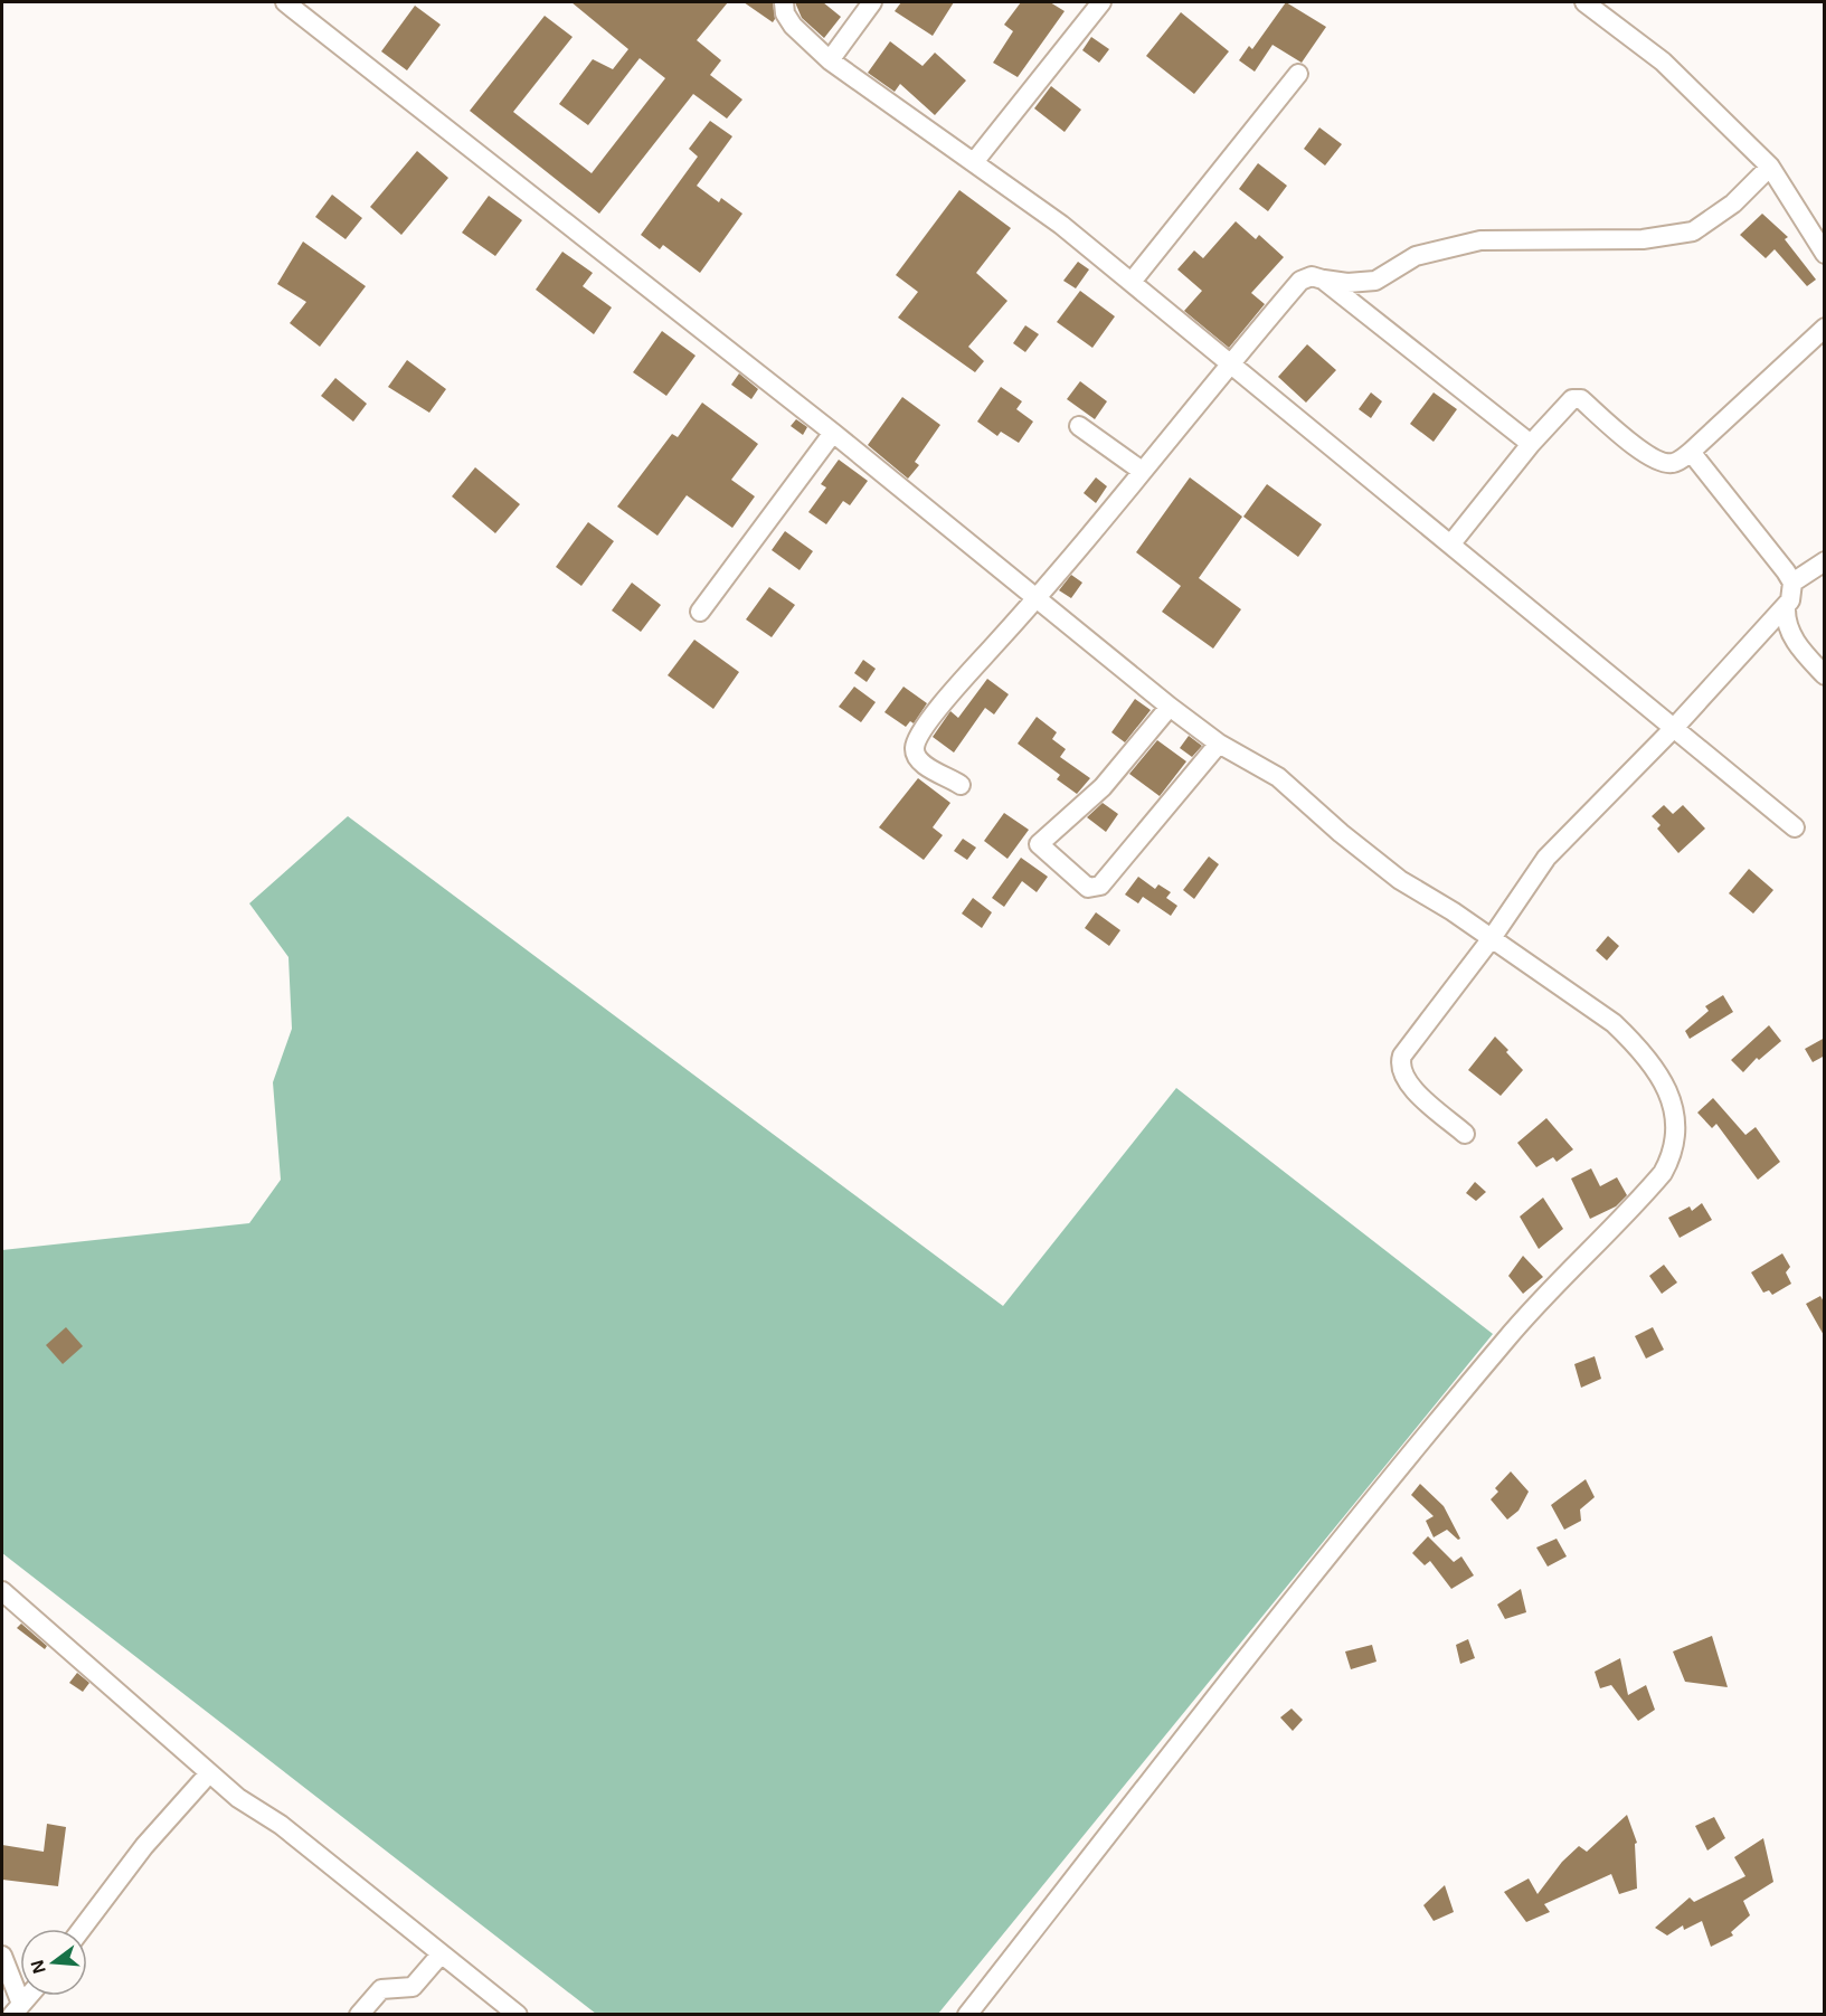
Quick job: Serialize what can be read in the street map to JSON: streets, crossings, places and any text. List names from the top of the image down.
{
  "north": "left"
}
